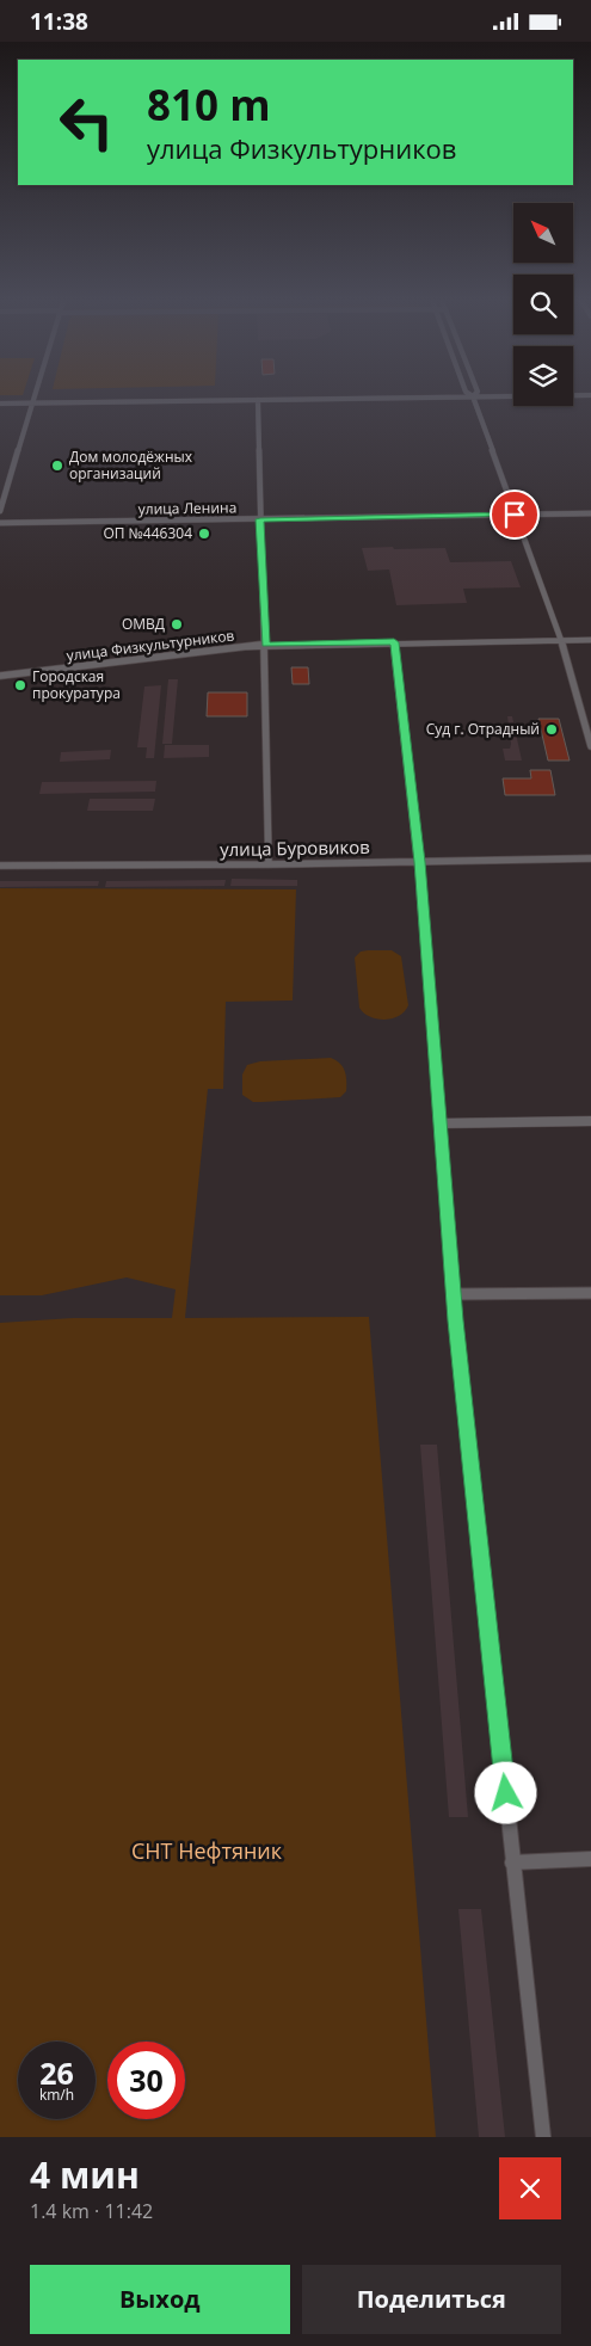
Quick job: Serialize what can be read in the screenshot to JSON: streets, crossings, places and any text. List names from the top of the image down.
{
  "streets": {
    "street": ["улица Ленина", "улица Физкультурников", "улица Буровиков"]
  },
  "parks": ["СНТ Нефтяник"],
  "places": [
    "Дом молодёжных организаций",
    "ОП №446304",
    "ОМВД",
    "Городская прокуратура",
    "Суд г. Отрадный"
  ],
  "north": "top left",
  "page": {
    "status": "11:38",
    "turn": ["810 m", "улица Физкультурников"],
    "speed": "26 km/h",
    "limit": "30",
    "heading": ["4 мин", "1.4 km · 11:42"],
    "buttons": ["Выход", "Поделиться"]
  }
}
